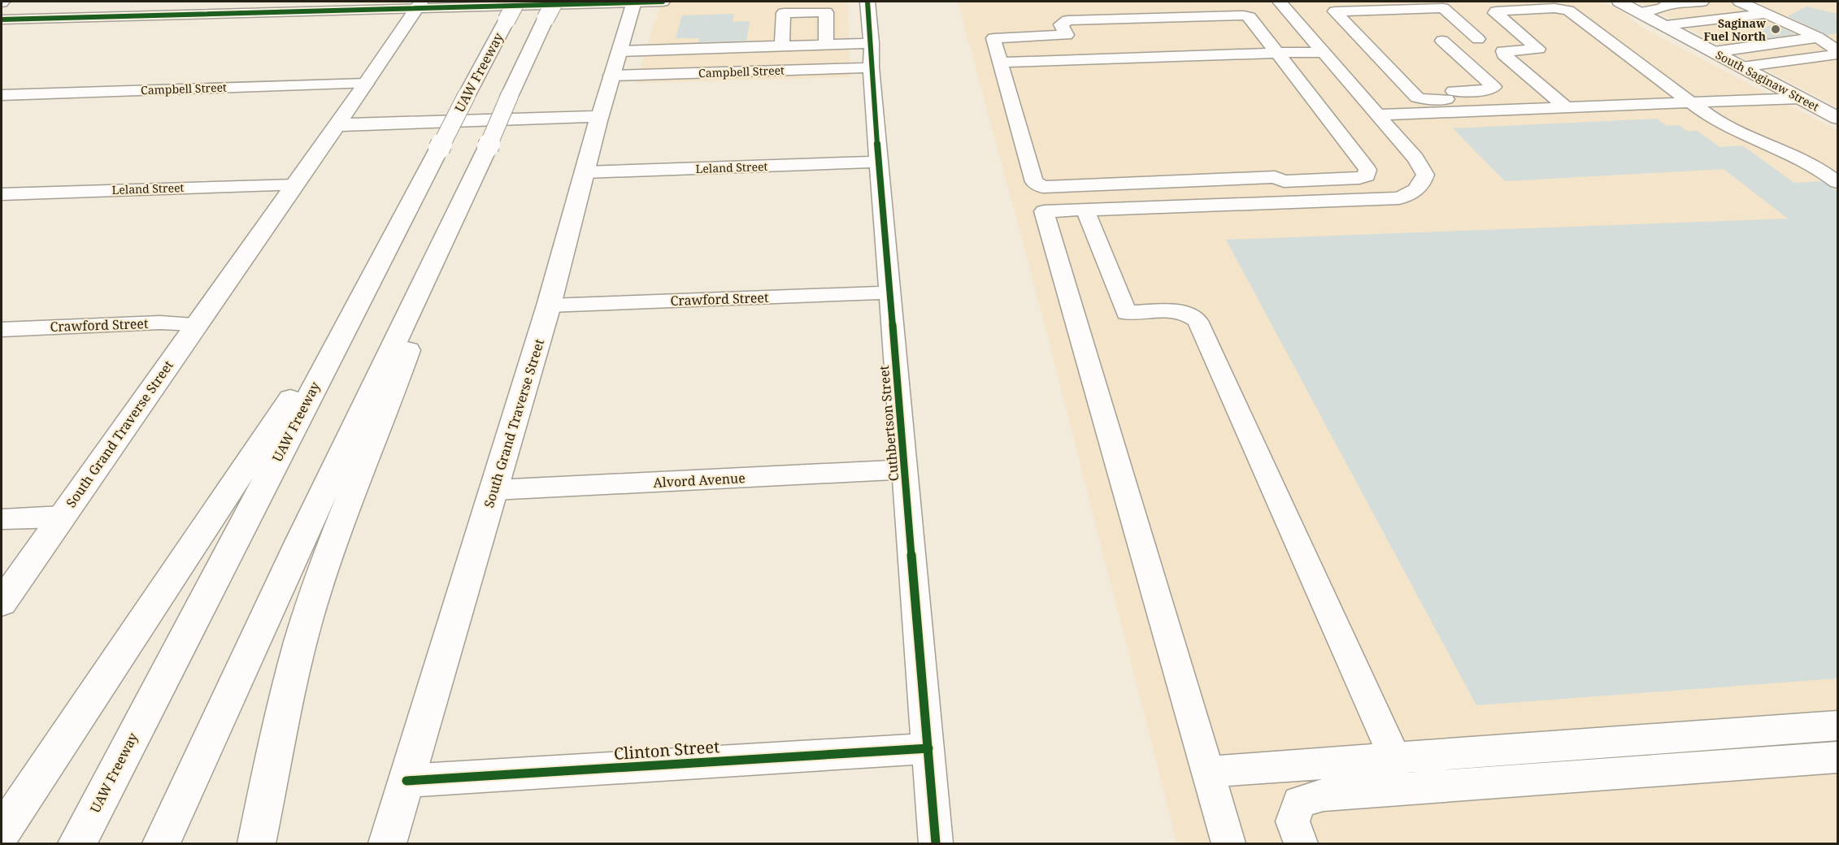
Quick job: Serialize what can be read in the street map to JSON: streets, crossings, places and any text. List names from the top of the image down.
{
  "streets": {
    "main road": ["UAW Freeway", "South Saginaw Street", "South Grand Traverse Street"],
    "street": [
      "Campbell Street",
      "Leland Street",
      "Crawford Street",
      "Cuthbertson Street",
      "Alvord Avenue",
      "Clinton Street"
    ]
  },
  "crossings": [
    ["Campbell Street", "South Grand Traverse Street"],
    ["Campbell Street", "Cuthbertson Street"],
    ["Leland Street", "South Grand Traverse Street"],
    ["Leland Street", "Cuthbertson Street"],
    ["Crawford Street", "South Grand Traverse Street"],
    ["Crawford Street", "Cuthbertson Street"],
    ["South Grand Traverse Street", "Alvord Avenue"],
    ["South Grand Traverse Street", "Clinton Street"],
    ["Cuthbertson Street", "Alvord Avenue"],
    ["Cuthbertson Street", "Clinton Street"]
  ],
  "places": ["Saginaw Fuel North"]
}
